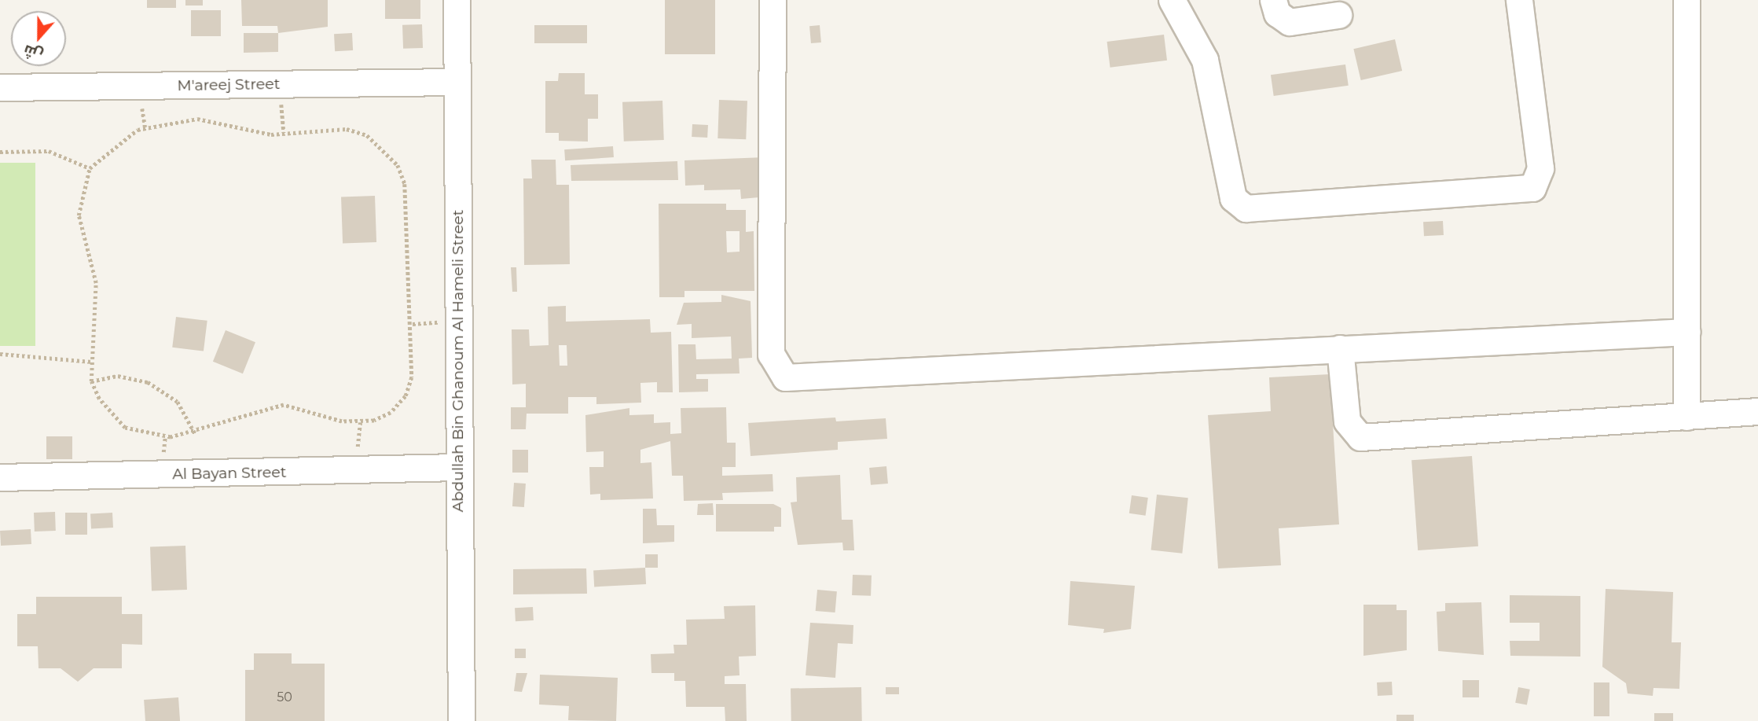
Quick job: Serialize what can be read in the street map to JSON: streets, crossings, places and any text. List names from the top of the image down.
{
  "streets": {
    "street": ["M'areej Street", "Abdullah Bin Ghanoum Al Hameli Street", "Al Bayan Street"]
  },
  "crossings": [
    ["M'areej Street", "Abdullah Bin Ghanoum Al Hameli Street"],
    ["Abdullah Bin Ghanoum Al Hameli Street", "Al Bayan Street"]
  ],
  "house_numbers": ["50"],
  "north": "bottom"
}
